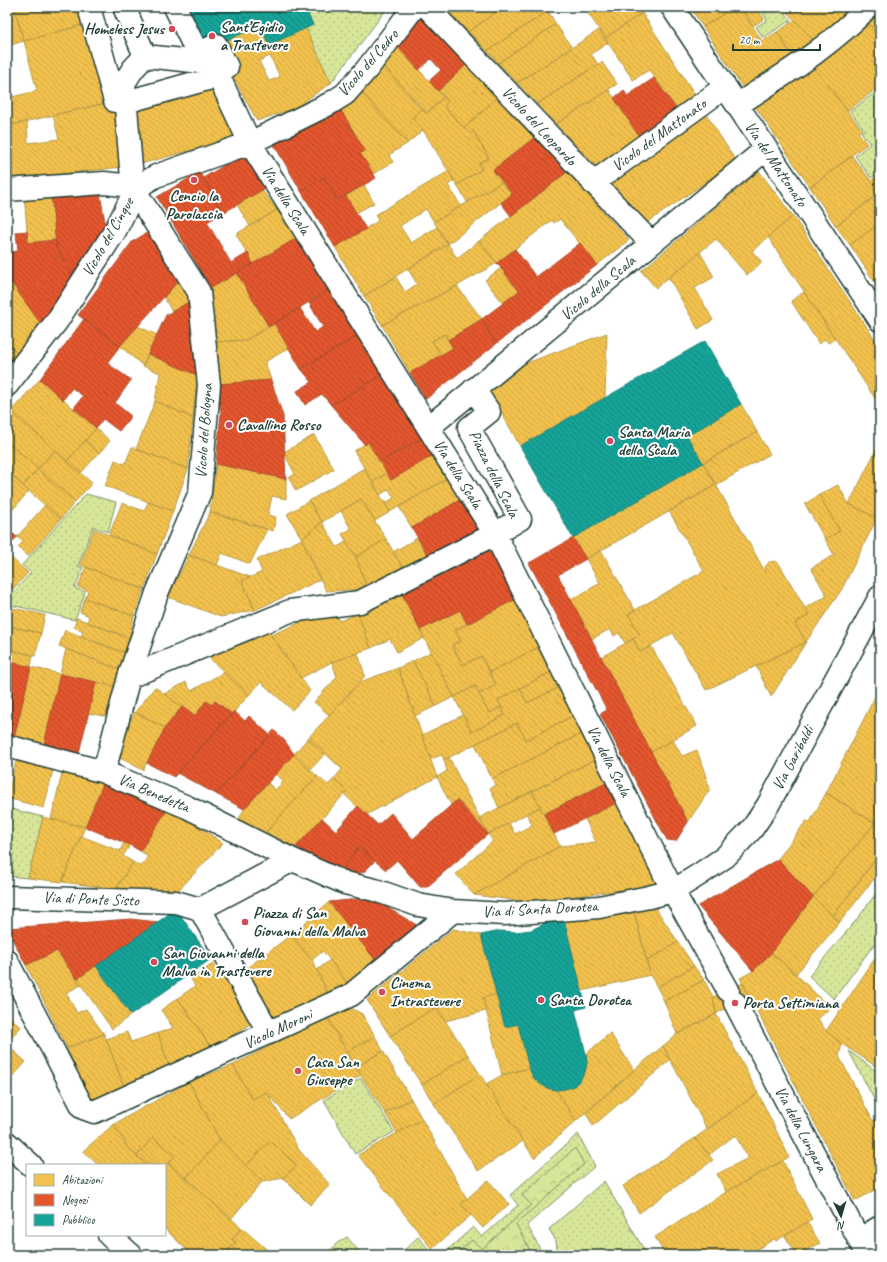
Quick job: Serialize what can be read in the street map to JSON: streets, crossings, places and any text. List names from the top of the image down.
{
  "streets": {
    "street": [
      "Vicolo del Cedro",
      "Vicolo del Leopardo",
      "Vicolo del Mattonato",
      "Via del Mattonato",
      "Via della Scala",
      "Vicolo del Cinque",
      "Vicolo della Scala",
      "Vicolo del Bologna",
      "Piazza della Scala",
      "Via Garibaldi",
      "Via Benedetta",
      "Via di Ponte Sisto",
      "Via di Santa Dorotea",
      "Vicolo Moroni",
      "Via della Lungara"
    ]
  },
  "crossings": [
    ["Vicolo del Cedro", "Via della Scala"],
    ["Vicolo del Cedro", "Vicolo del Cinque"],
    ["Vicolo del Leopardo", "Vicolo del Mattonato"],
    ["Vicolo del Leopardo", "Vicolo della Scala"],
    ["Vicolo del Mattonato", "Via del Mattonato"],
    ["Via del Mattonato", "Vicolo della Scala"],
    ["Via della Scala", "Vicolo del Cinque"],
    ["Via della Scala", "Vicolo della Scala"],
    ["Via della Scala", "Piazza della Scala"],
    ["Via della Scala", "Via Garibaldi"],
    ["Via della Scala", "Via di Santa Dorotea"],
    ["Via della Scala", "Via della Lungara"],
    ["Vicolo del Cinque", "Vicolo del Bologna"],
    ["Vicolo della Scala", "Piazza della Scala"],
    ["Vicolo del Bologna", "Via Benedetta"],
    ["Via Garibaldi", "Via di Santa Dorotea"],
    ["Via Benedetta", "Via di Santa Dorotea"],
    ["Via di Santa Dorotea", "Vicolo Moroni"]
  ],
  "places": [
    "Homeless Jesus",
    "Sant’Egidio a Trastevere",
    "Cencio la Parolaccia",
    "Cavallino Rosso",
    "Santa Maria della Scala",
    "Piazza di San Giovanni della Malva",
    "San Giovanni della Malva in Trastevere",
    "Cinema Intrastevere",
    "Santa Dorotea",
    "Porta Settimiana",
    "Casa San Giuseppe"
  ],
  "legend": ["Abitazioni", "Negozi", "Pubblico"],
  "scale_bar": "20 m",
  "north": "bottom"
}
